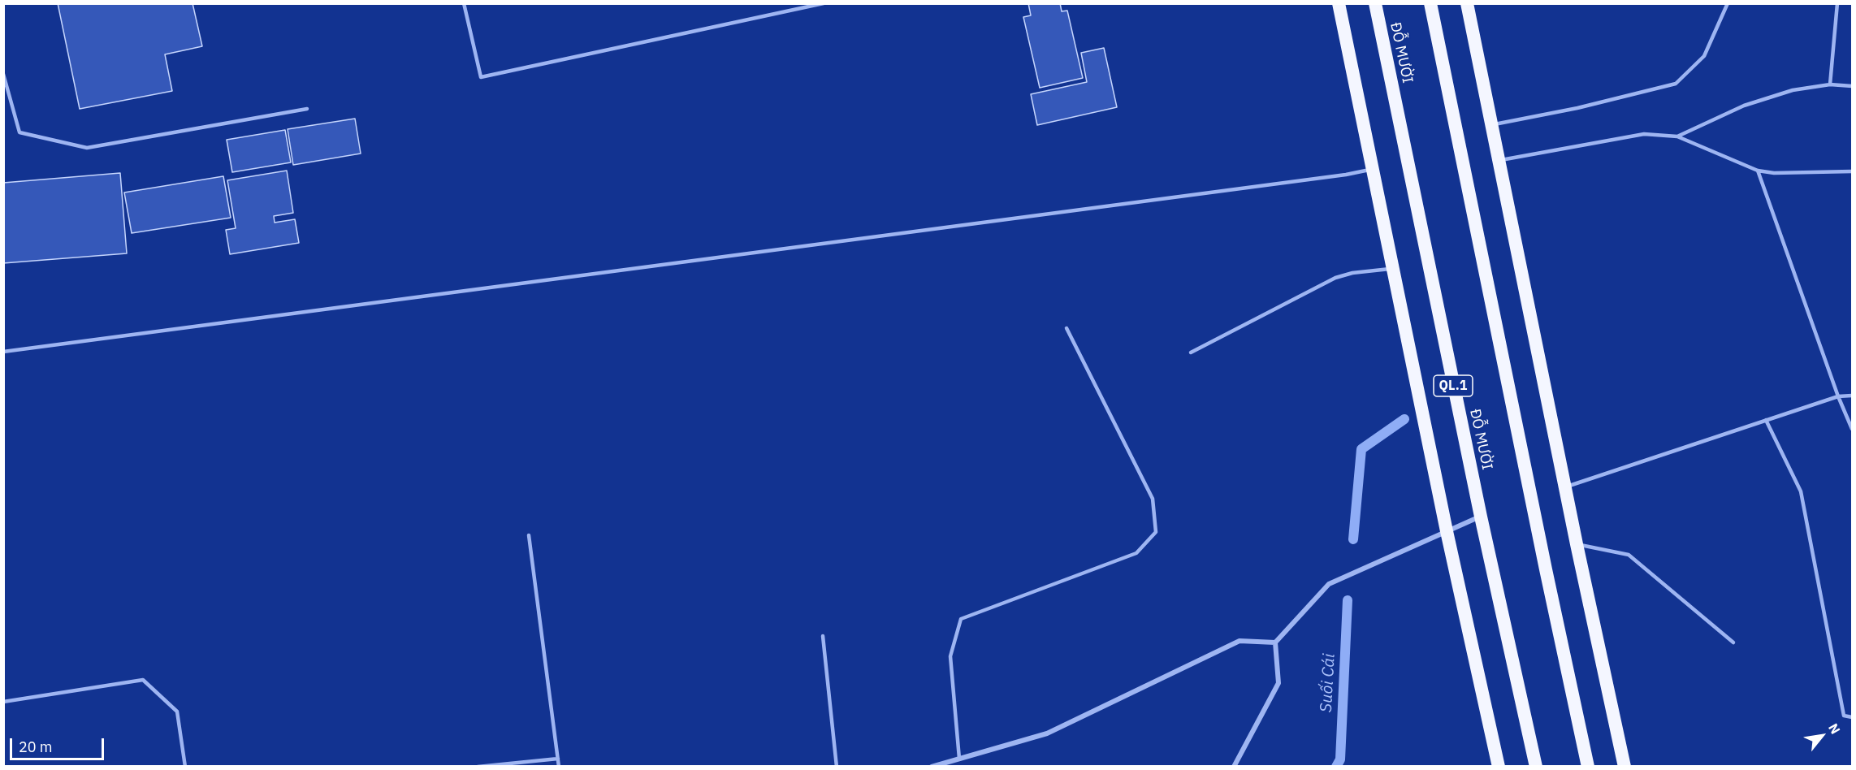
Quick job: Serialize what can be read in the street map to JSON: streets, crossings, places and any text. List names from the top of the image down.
{
  "streets": {
    "highway": ["ĐỖ MƯỜI", "QL.1"]
  },
  "water": ["Suối Cái"],
  "scale_bar": "20 m",
  "north": "top right"
}
